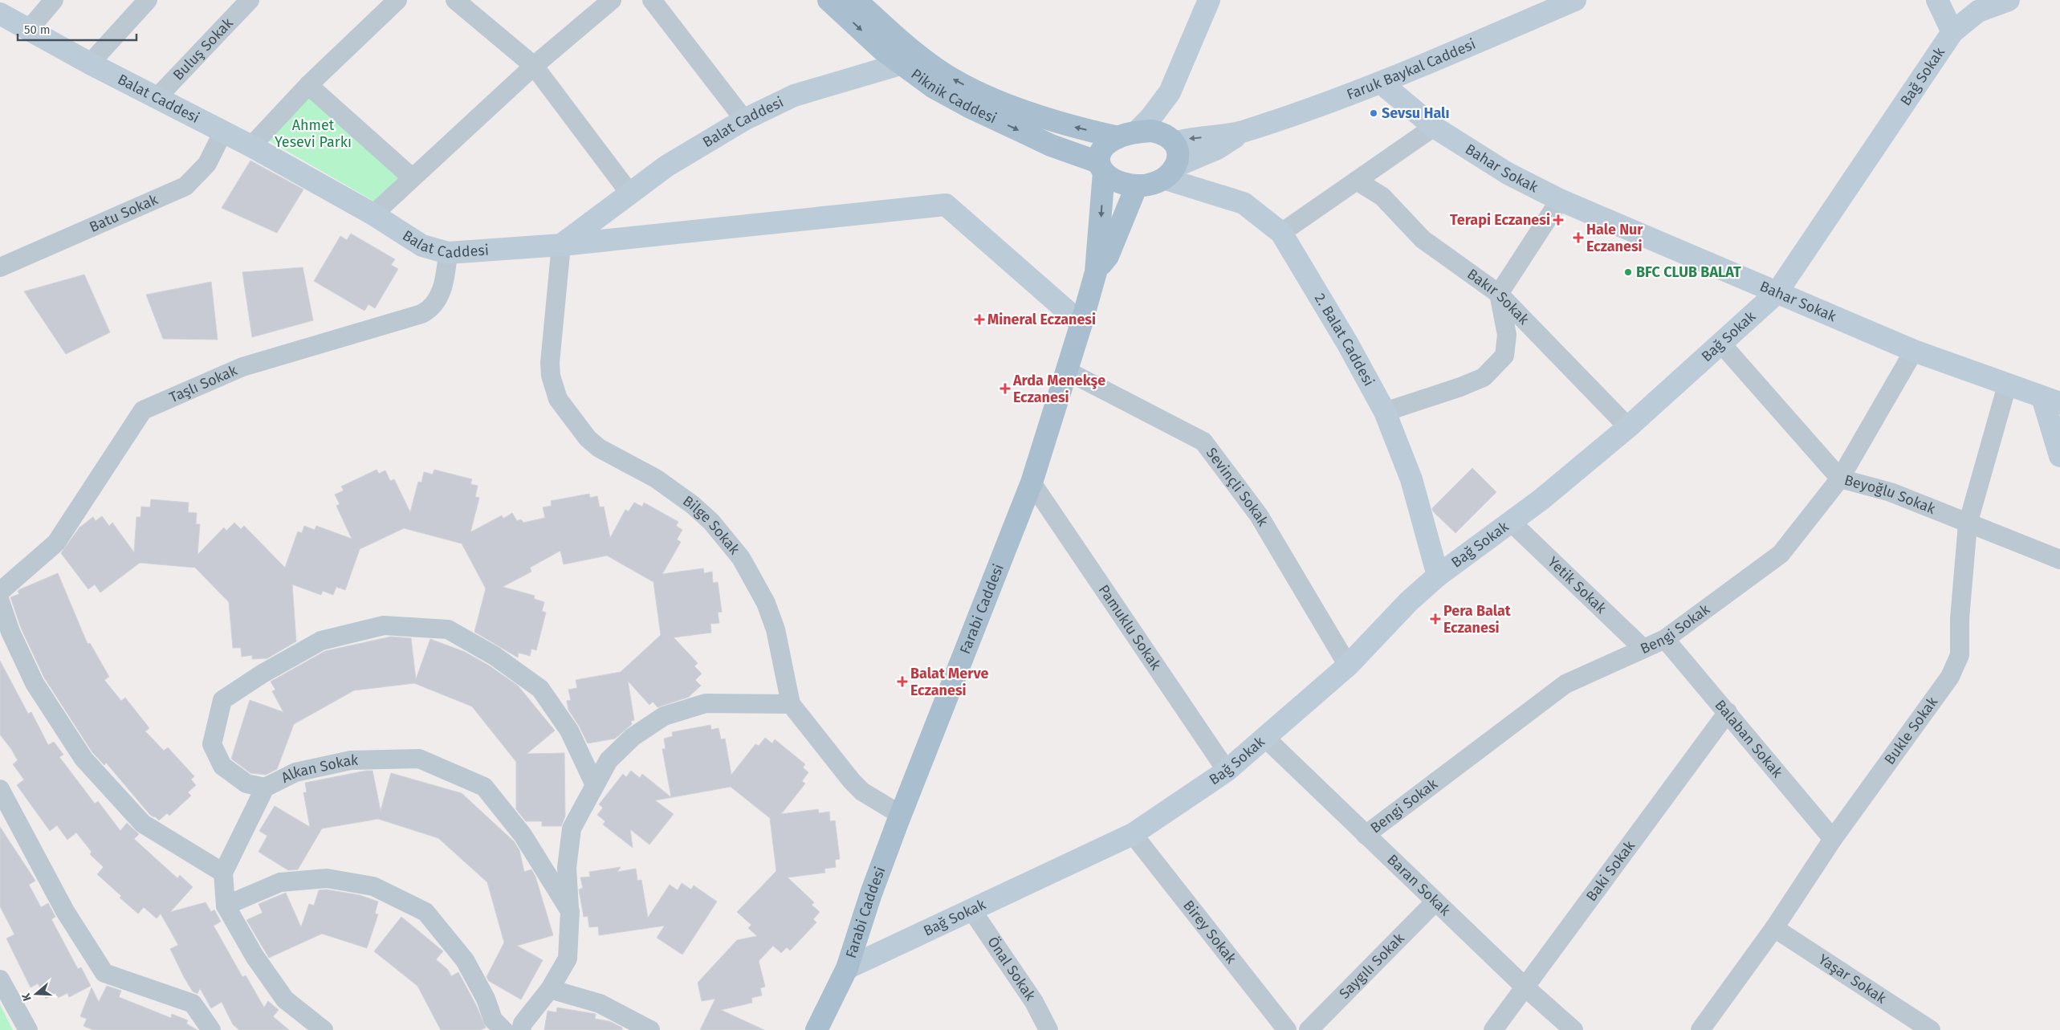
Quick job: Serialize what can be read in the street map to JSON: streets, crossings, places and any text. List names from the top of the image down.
{
  "streets": {
    "main road": ["Piknik Caddesi", "Farabi Caddesi"],
    "street": [
      "Buluş Sokak",
      "Faruk Baykal Caddesi",
      "Bağ Sokak",
      "Balat Caddesi",
      "Bahar Sokak",
      "Batu Sokak",
      "Bakır Sokak",
      "2. Balat Caddesi",
      "Taşlı Sokak",
      "Sevinçli Sokak",
      "Beyoğlu Sokak",
      "Bilge Sokak",
      "Yetik Sokak",
      "Pamuklu Sokak",
      "Bengi Sokak",
      "Bukle Sokak",
      "Balaban Sokak",
      "Alkan Sokak",
      "Baki Sokak",
      "Baran Sokak",
      "Birey Sokak",
      "Saygılı Sokak",
      "Önal Sokak",
      "Yaşar Sokak"
    ]
  },
  "crossings": [
    ["Buluş Sokak", "Balat Caddesi"],
    ["Faruk Baykal Caddesi", "Bahar Sokak"],
    ["Bağ Sokak", "Bahar Sokak"],
    ["Bağ Sokak", "Bakır Sokak"],
    ["Bağ Sokak", "2. Balat Caddesi"],
    ["Bağ Sokak", "Sevinçli Sokak"],
    ["Bağ Sokak", "Beyoğlu Sokak"],
    ["Bağ Sokak", "Yetik Sokak"],
    ["Bağ Sokak", "Farabi Caddesi"],
    ["Bağ Sokak", "Pamuklu Sokak"],
    ["Bağ Sokak", "Baran Sokak"],
    ["Bağ Sokak", "Birey Sokak"],
    ["Bağ Sokak", "Önal Sokak"],
    ["Piknik Caddesi", "Balat Caddesi"],
    ["Piknik Caddesi", "2. Balat Caddesi"],
    ["Balat Caddesi", "Batu Sokak"],
    ["Balat Caddesi", "Taşlı Sokak"],
    ["Balat Caddesi", "Bilge Sokak"],
    ["Bahar Sokak", "Bengi Sokak"],
    ["Bahar Sokak", "Bukle Sokak"],
    ["Sevinçli Sokak", "Farabi Caddesi"],
    ["Beyoğlu Sokak", "Bengi Sokak"],
    ["Beyoğlu Sokak", "Bukle Sokak"],
    ["Bilge Sokak", "Farabi Caddesi"],
    ["Yetik Sokak", "Bengi Sokak"],
    ["Farabi Caddesi", "Pamuklu Sokak"],
    ["Bengi Sokak", "Balaban Sokak"],
    ["Bengi Sokak", "Baran Sokak"],
    ["Bukle Sokak", "Balaban Sokak"],
    ["Bukle Sokak", "Yaşar Sokak"],
    ["Balaban Sokak", "Baki Sokak"],
    ["Baki Sokak", "Baran Sokak"],
    ["Baran Sokak", "Saygılı Sokak"]
  ],
  "parks": ["Ahmet Yesevi Parkı"],
  "places": {
    "other": ["Sevsu Halı", "BFC CLUB BALAT"],
    "health": [
      "Terapi Eczanesi",
      "Hale Nur Eczanesi",
      "Mineral Eczanesi",
      "Arda Menekşe Eczanesi",
      "Pera Balat Eczanesi",
      "Balat Merve Eczanesi"
    ]
  },
  "scale_bar": "50 m",
  "north": "left"
}
